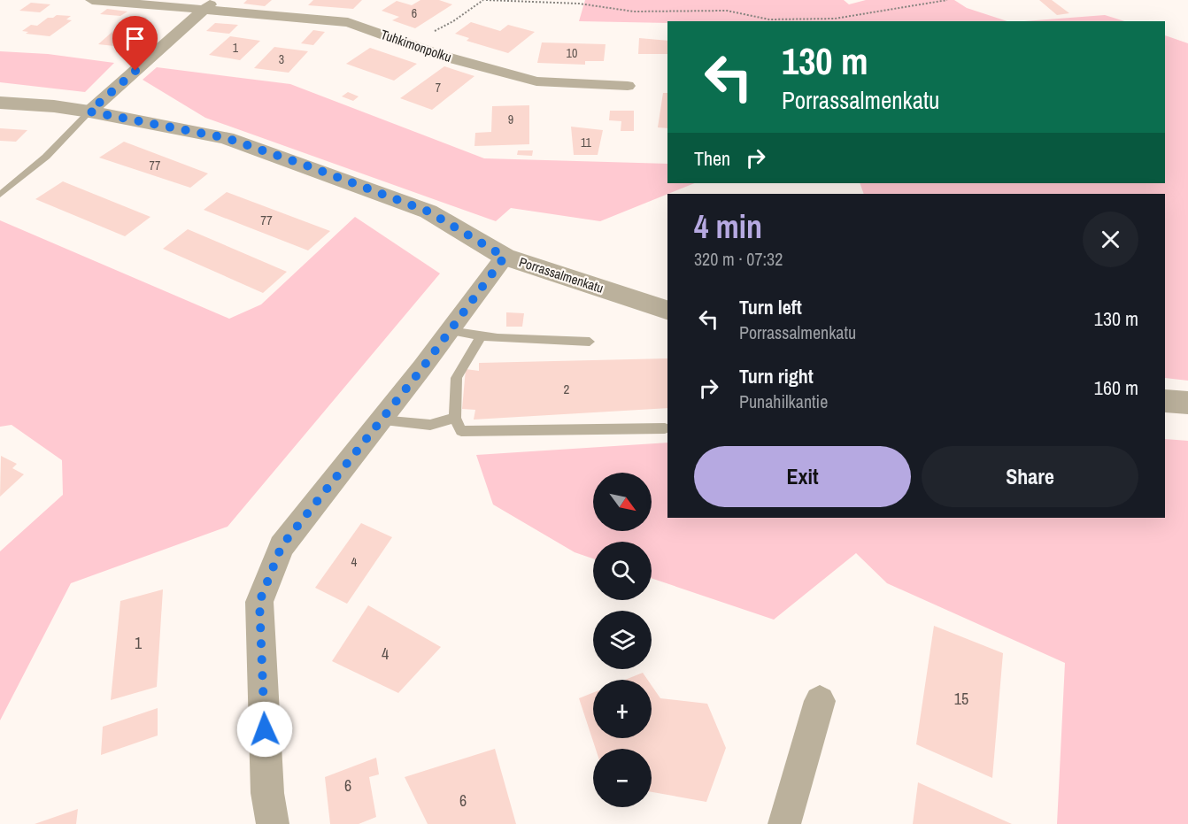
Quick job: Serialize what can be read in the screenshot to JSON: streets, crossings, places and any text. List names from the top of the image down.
{
  "streets": {
    "street": ["Tuhkimonpolku", "Porrassalmenkatu"]
  },
  "house_numbers": [
    "6",
    "1",
    "10",
    "3",
    "7",
    "9",
    "11",
    "77",
    "77",
    "2",
    "4",
    "1",
    "4",
    "15",
    "6",
    "6"
  ],
  "north": "bottom right",
  "page": {
    "turn": ["130 m", "Porrassalmenkatu"],
    "then": "Then",
    "heading": ["4 min", "320 m · 07:32"],
    "list": [
      {
        "name": "Turn left",
        "note": "Porrassalmenkatu",
        "value": "130 m"
      },
      {
        "name": "Turn right",
        "note": "Punahilkantie",
        "value": "160 m"
      }
    ],
    "buttons": ["Exit", "Share"],
    "map_buttons": ["+", "−"]
  }
}
